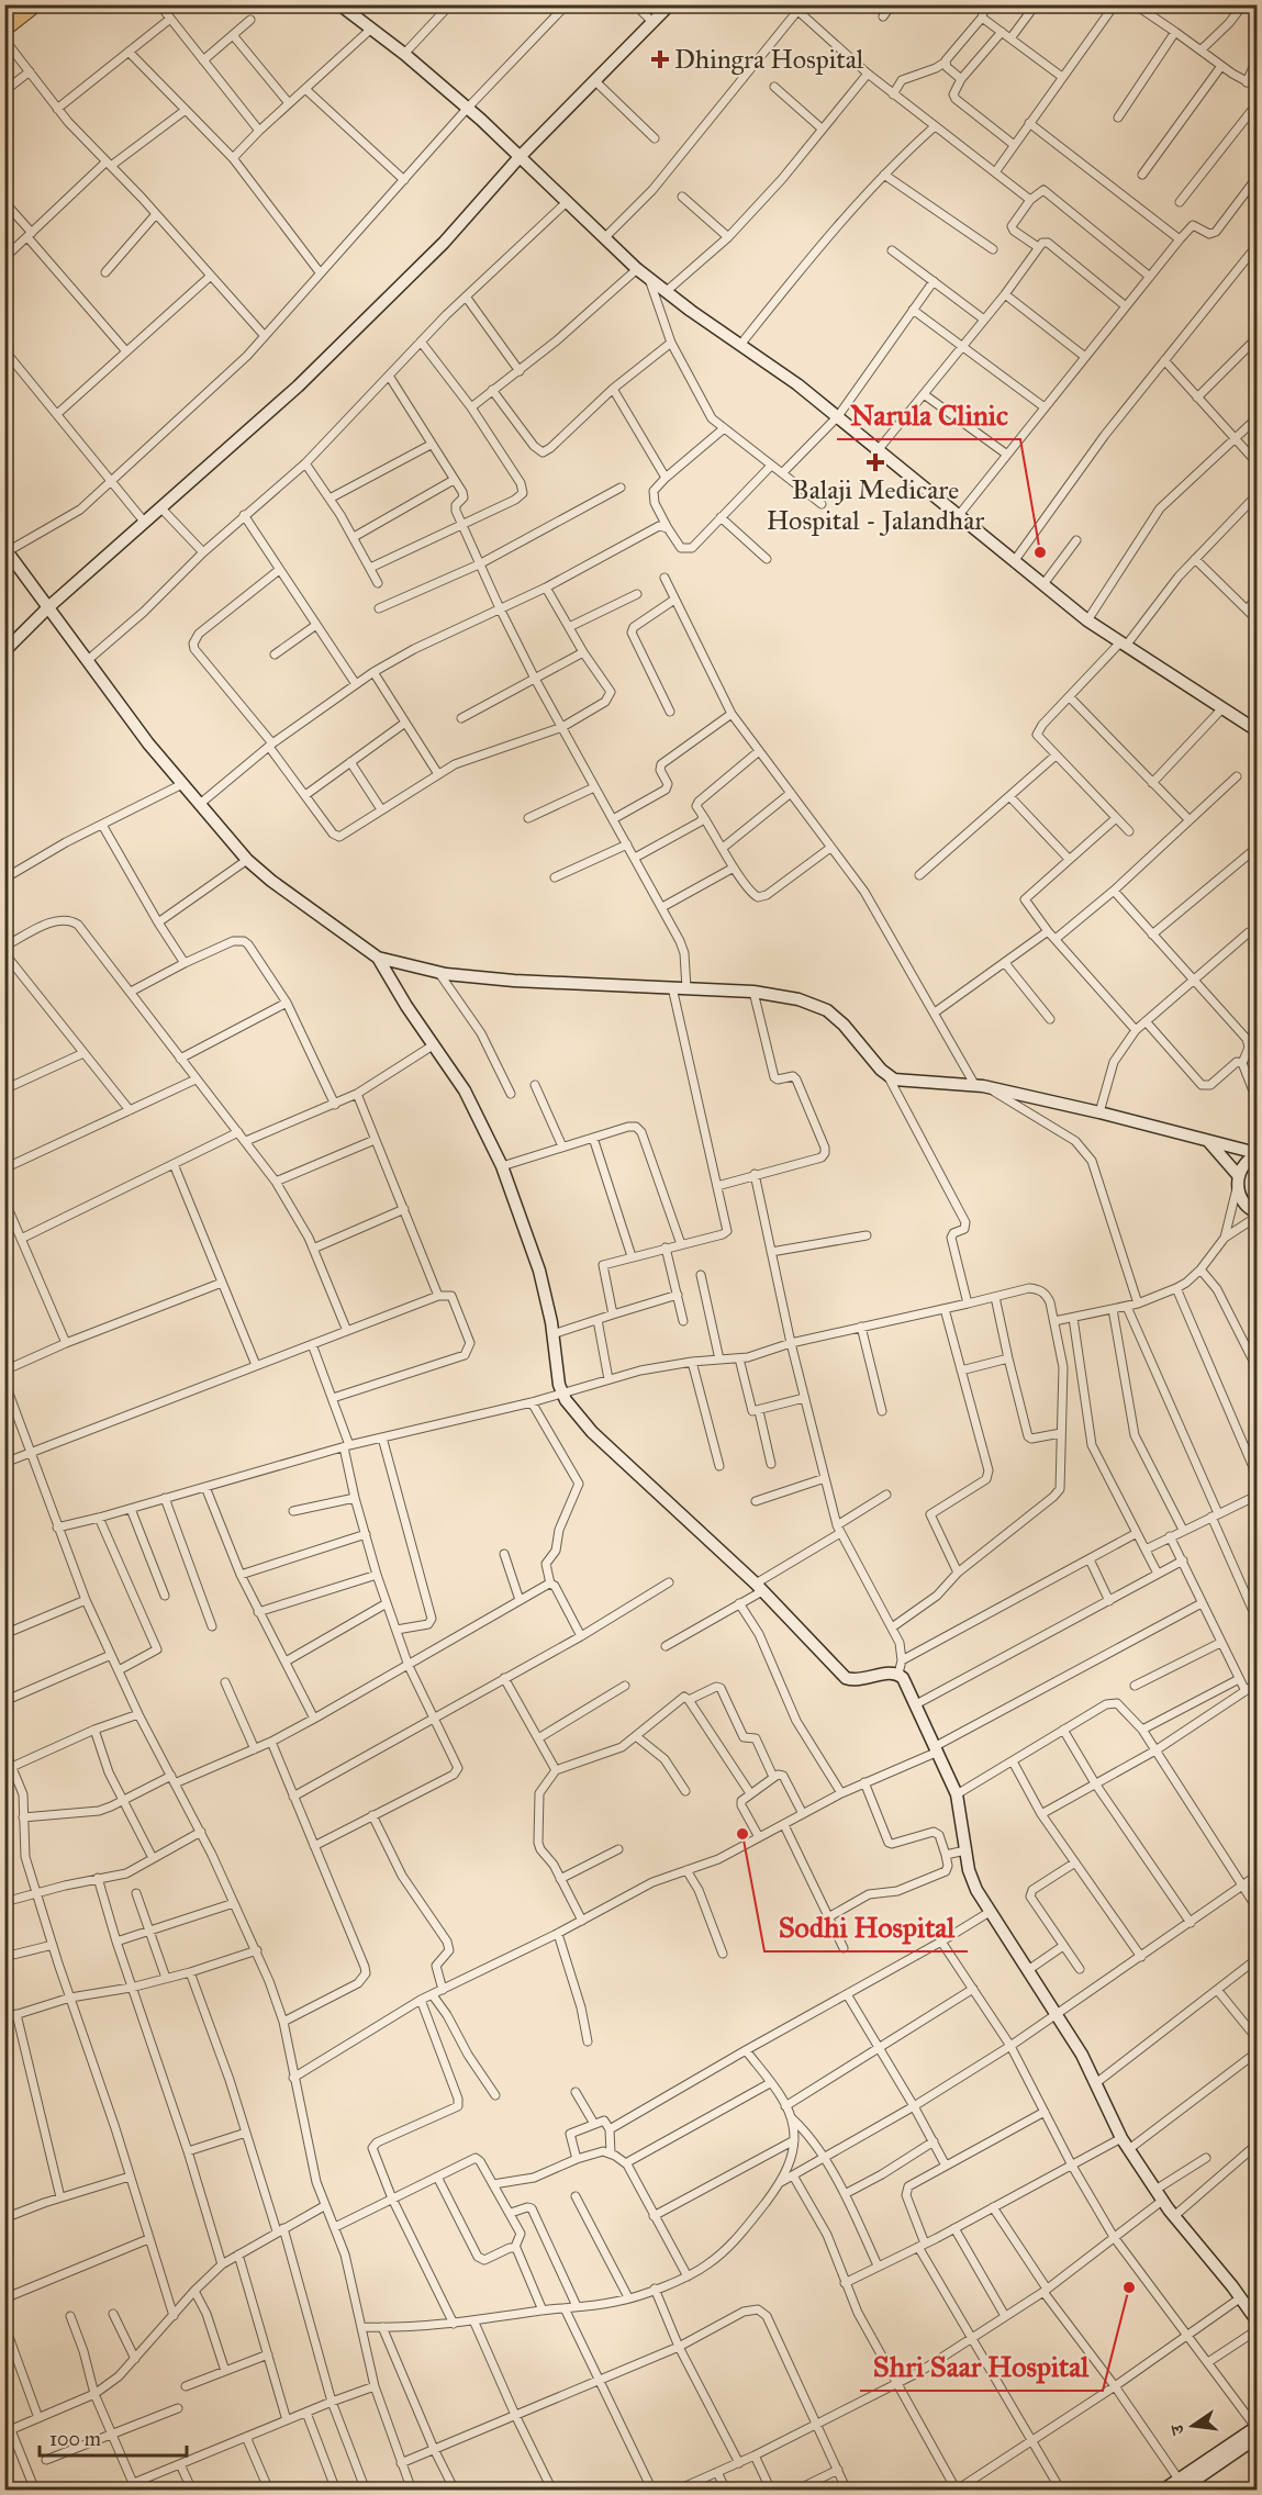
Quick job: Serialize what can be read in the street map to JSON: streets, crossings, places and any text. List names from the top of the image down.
{
  "places": {
    "health": ["Dhingra Hospital", "Balaji Medicare Hospital - Jalandhar"],
    "other": ["Narula Clinic", "Sodhi Hospital", "Shri Saar Hospital"]
  },
  "scale_bar": "100 m",
  "north": "left"
}
